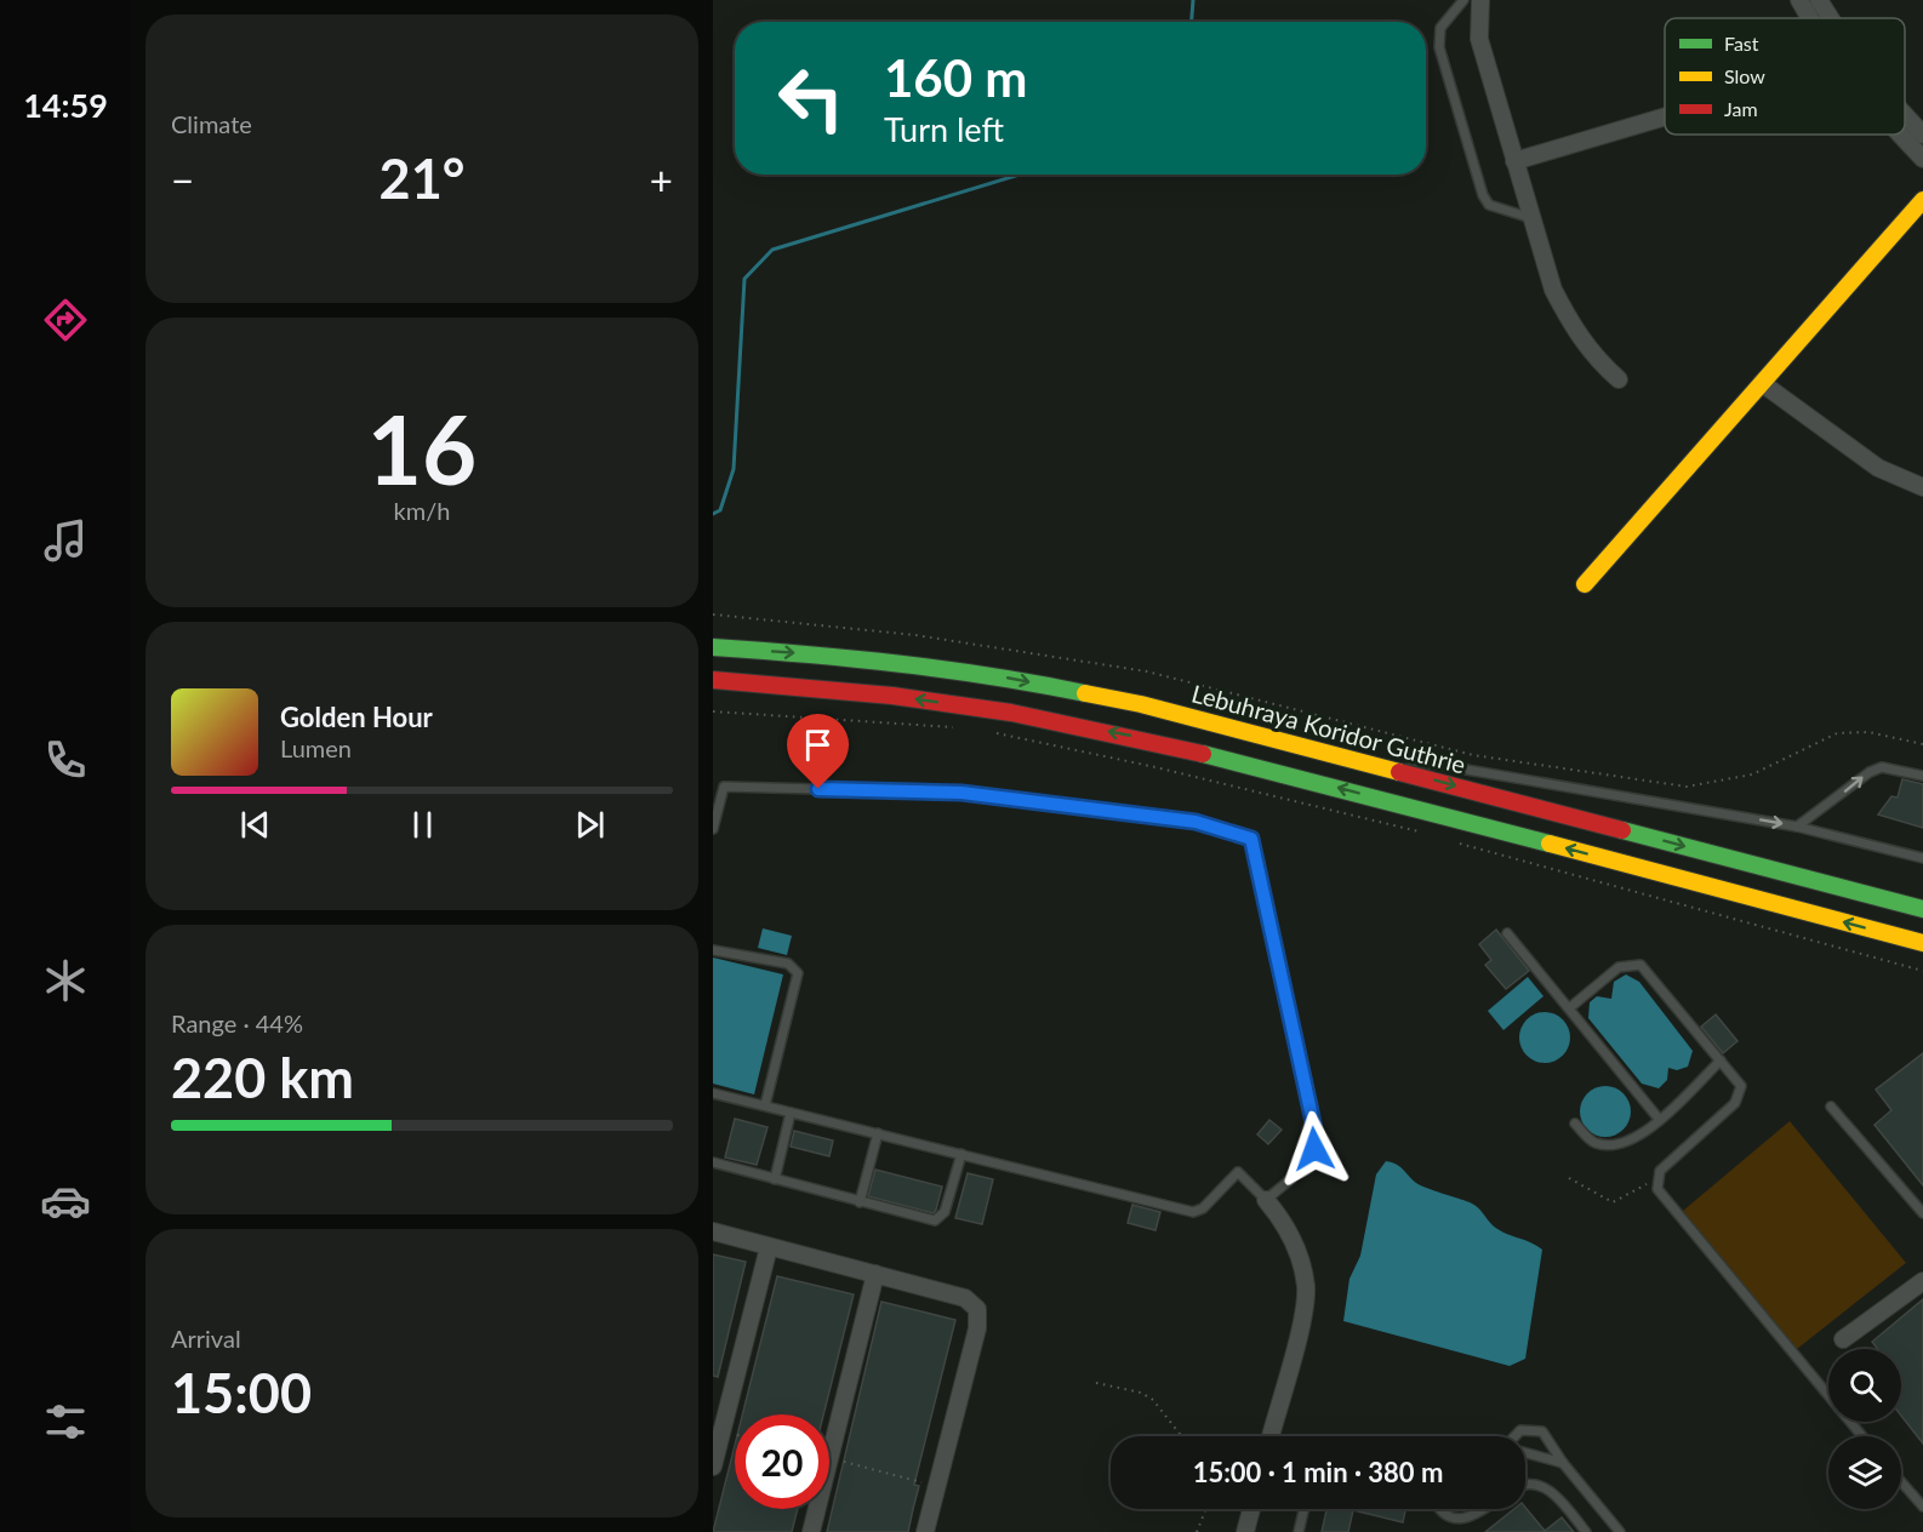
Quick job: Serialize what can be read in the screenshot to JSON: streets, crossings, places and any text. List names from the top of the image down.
{
  "streets": {
    "main road": ["Lebuhraya Koridor Guthrie"]
  },
  "legend": ["Fast", "Slow", "Jam"],
  "page": {
    "tabs": "14:59",
    "tile": [
      "Climate",
      ["16", "km/h"],
      ["Range · 44%", "220 km"],
      ["Arrival", "15:00"]
    ],
    "turn": ["160 m", "Turn left"],
    "heat": ["−", "21°", "+"],
    "song": ["Golden Hour", "Lumen"],
    "limit": "20",
    "trip": "15:00 · 1 min · 380 m"
  }
}
